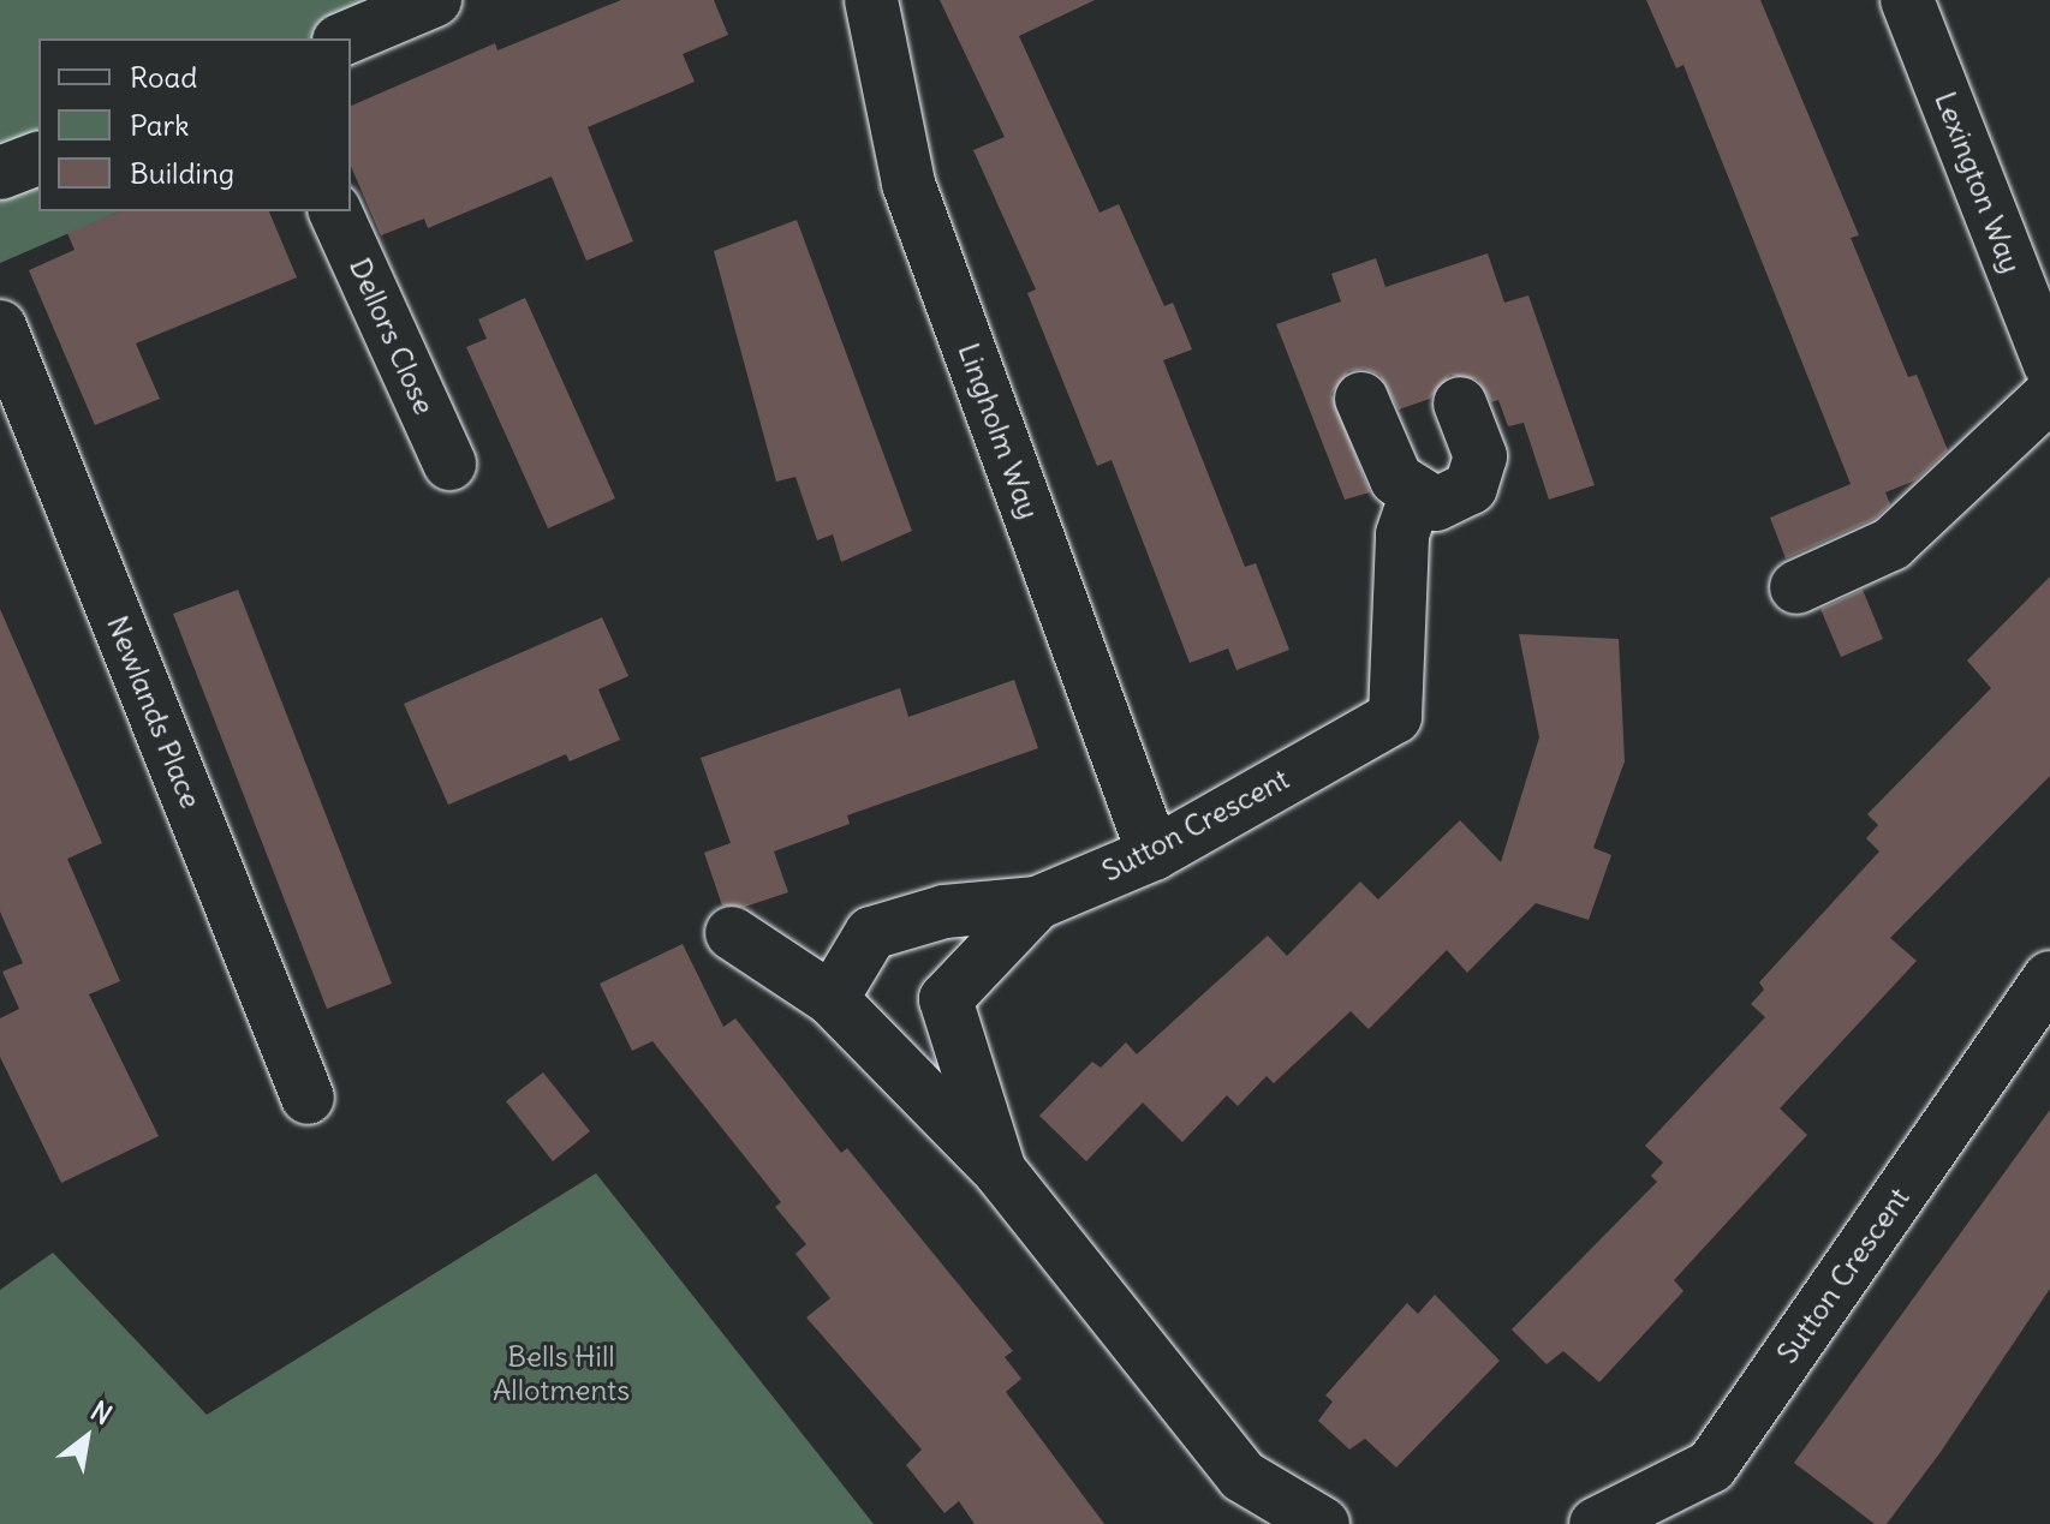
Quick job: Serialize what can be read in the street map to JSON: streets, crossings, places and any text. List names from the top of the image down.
{
  "streets": {
    "street": [
      "Lexington Way",
      "Dellors Close",
      "Lingholm Way",
      "Newlands Place",
      "Sutton Crescent"
    ]
  },
  "crossings": [
    ["Lingholm Way", "Sutton Crescent"]
  ],
  "parks": ["Bells Hill Allotments"],
  "legend": ["Road", "Park", "Building"],
  "north": "top right"
}
